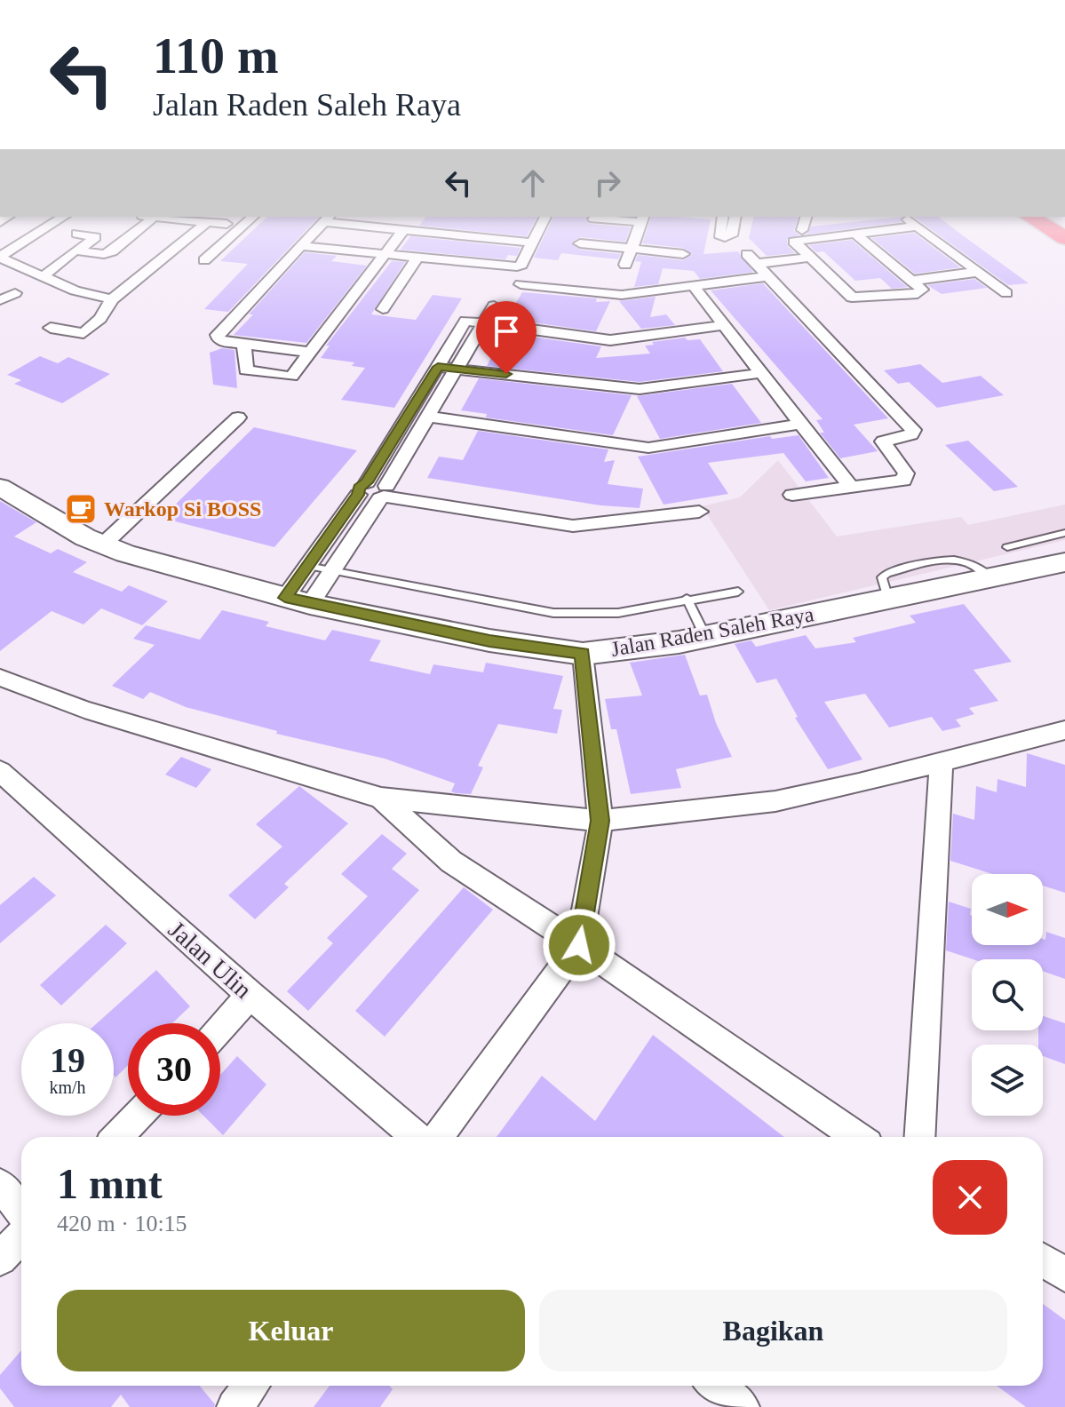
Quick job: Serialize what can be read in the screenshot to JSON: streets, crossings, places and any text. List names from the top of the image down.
{
  "streets": {
    "main road": ["Jalan Raden Saleh Raya"],
    "street": ["Jalan Ulin"]
  },
  "places": {
    "cafe": ["Warkop Si BOSS"]
  },
  "north": "right",
  "page": {
    "turn": ["110 m", "Jalan Raden Saleh Raya"],
    "speed": "19 km/h",
    "limit": "30",
    "heading": ["1 mnt", "420 m · 10:15"],
    "buttons": ["Keluar", "Bagikan"]
  }
}
